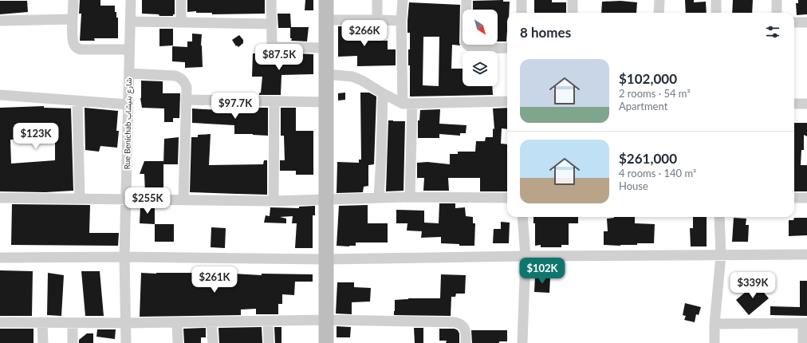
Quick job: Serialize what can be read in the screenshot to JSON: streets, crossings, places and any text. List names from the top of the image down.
{
  "streets": {
    "street": ["Rue Benichab شارع بنيشاب"]
  },
  "north": "bottom right",
  "page": {
    "heading": "8 homes",
    "price": [
      "$266K",
      "$87.5K",
      "$97.7K",
      "$123K",
      "$255K",
      "$102K",
      "$261K",
      "$339K"
    ],
    "list": [
      {
        "name": "$102,000",
        "note": "2 rooms · 54 m² · Apartment"
      },
      {
        "name": "$261,000",
        "note": "4 rooms · 140 m² · House"
      }
    ]
  }
}
